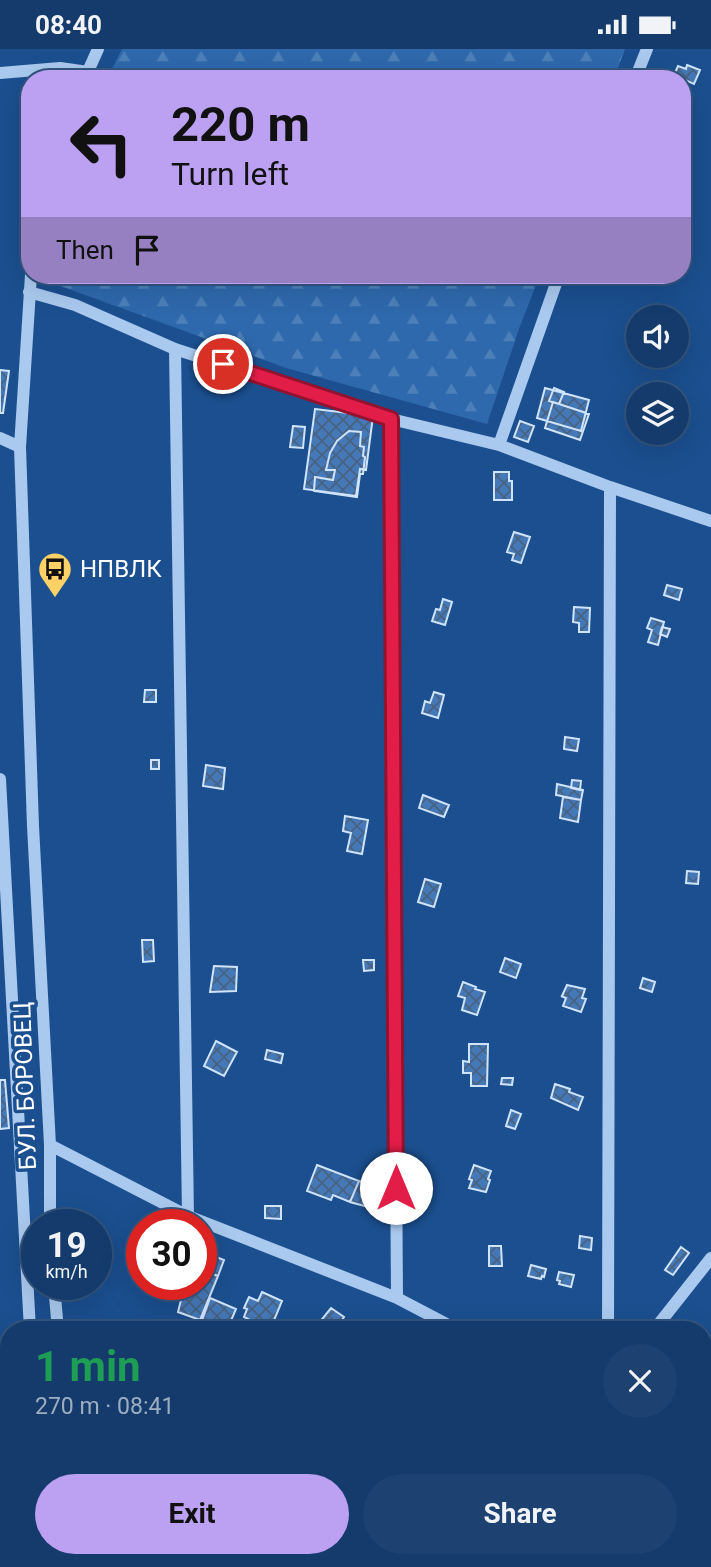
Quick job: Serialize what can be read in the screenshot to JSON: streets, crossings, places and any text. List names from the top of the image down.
{
  "streets": {
    "street": ["БУЛ. БОРОВЕЦ"]
  },
  "places": {
    "bus stop": ["НПВЛК"]
  },
  "page": {
    "status": "08:40",
    "turn": ["220 m", "Turn left"],
    "then": "Then",
    "speed": "19 km/h",
    "limit": "30",
    "heading": ["1 min", "270 m · 08:41"],
    "buttons": ["Exit", "Share"]
  }
}
